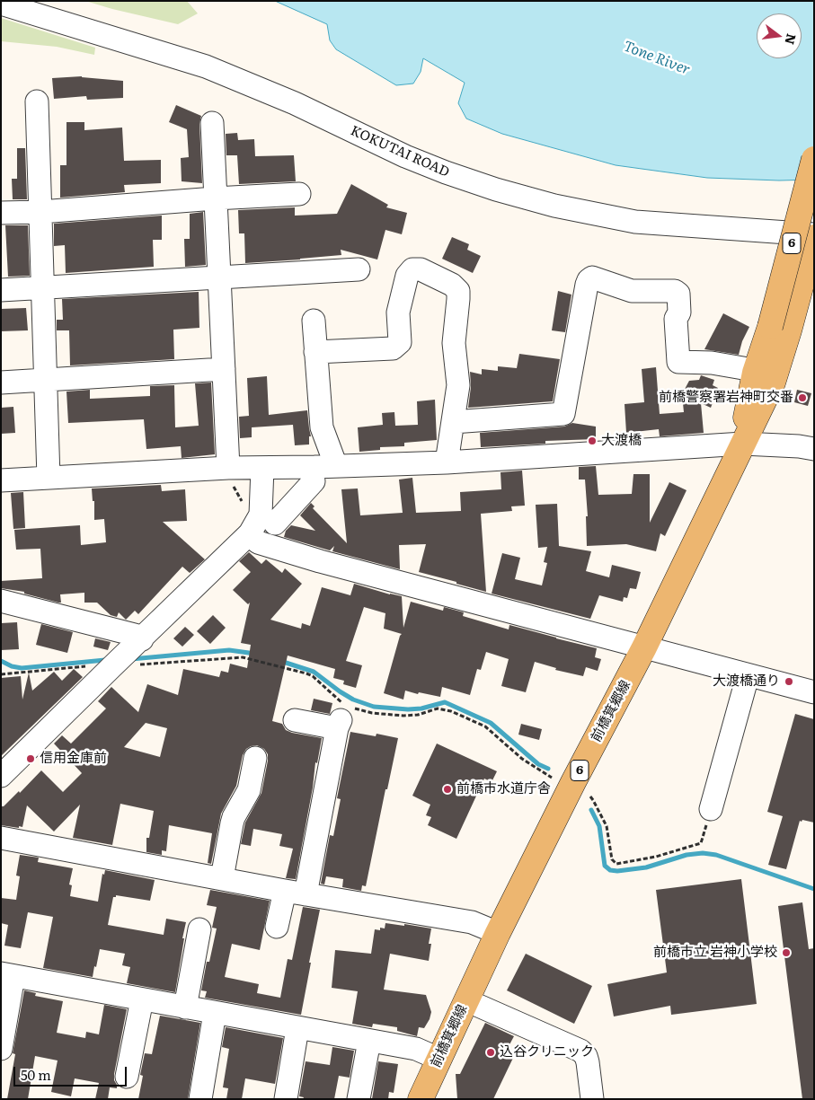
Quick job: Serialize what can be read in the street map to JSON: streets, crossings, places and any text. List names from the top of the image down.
{
  "streets": {
    "main road": ["6", "前橋箕郷線"],
    "street": ["KOKUTAI ROAD"]
  },
  "crossings": [
    ["KOKUTAI ROAD", "6"],
    ["6", "前橋箕郷線"]
  ],
  "water": ["Tone River"],
  "places": [
    "前橋警察署岩神町交番",
    "大渡橋",
    "大渡橋通り",
    "信用金庫前",
    "前橋市水道庁舎",
    "前橋市立 岩神小学校",
    "込谷クリニック"
  ],
  "scale_bar": "50 m",
  "north": "right"
}
